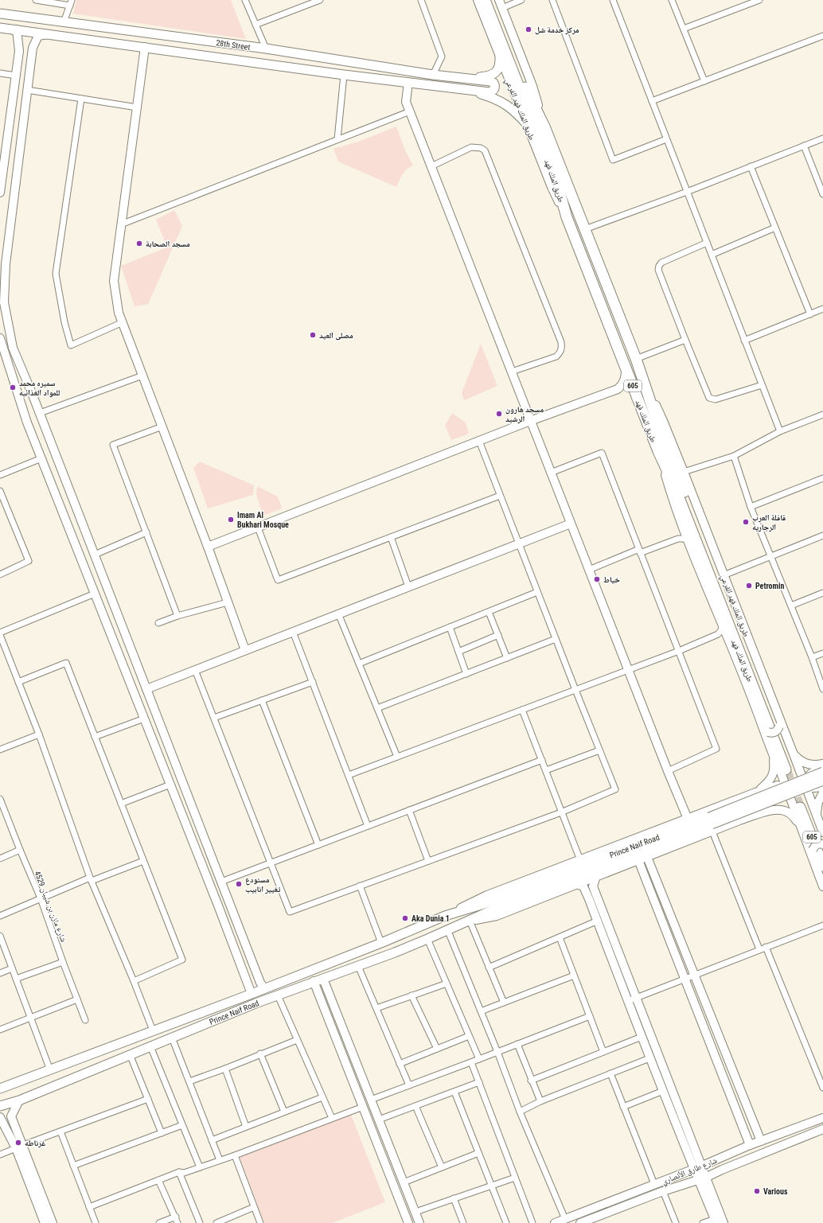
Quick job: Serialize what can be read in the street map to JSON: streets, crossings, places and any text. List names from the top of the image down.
{
  "streets": {
    "highway": ["طريق الملك فهد", "605"],
    "main road": ["28th Street", "Prince Naif Road"],
    "street": ["طريق الملك فهد الفرعي", "شارع مازن بن شيبان 4529", "شارع طارق الأنصاري"]
  },
  "crossings": [
    ["طريق الملك فهد الفرعي", "طريق الملك فهد"]
  ],
  "places": [
    "مركز خدمة شل",
    "مسجد الصحابة",
    "مصلى العيد",
    "سميره محمد للمواد الغذائيه",
    "مسجد هارون الرشيد",
    "Imam Al Bukhari Mosque",
    "قافلة العرب الرجاريه",
    "خياط",
    "Petromin",
    "مستودع تغيير انابيب",
    "Aka Dunia 1",
    "غرناطه",
    "Various"
  ]
}
